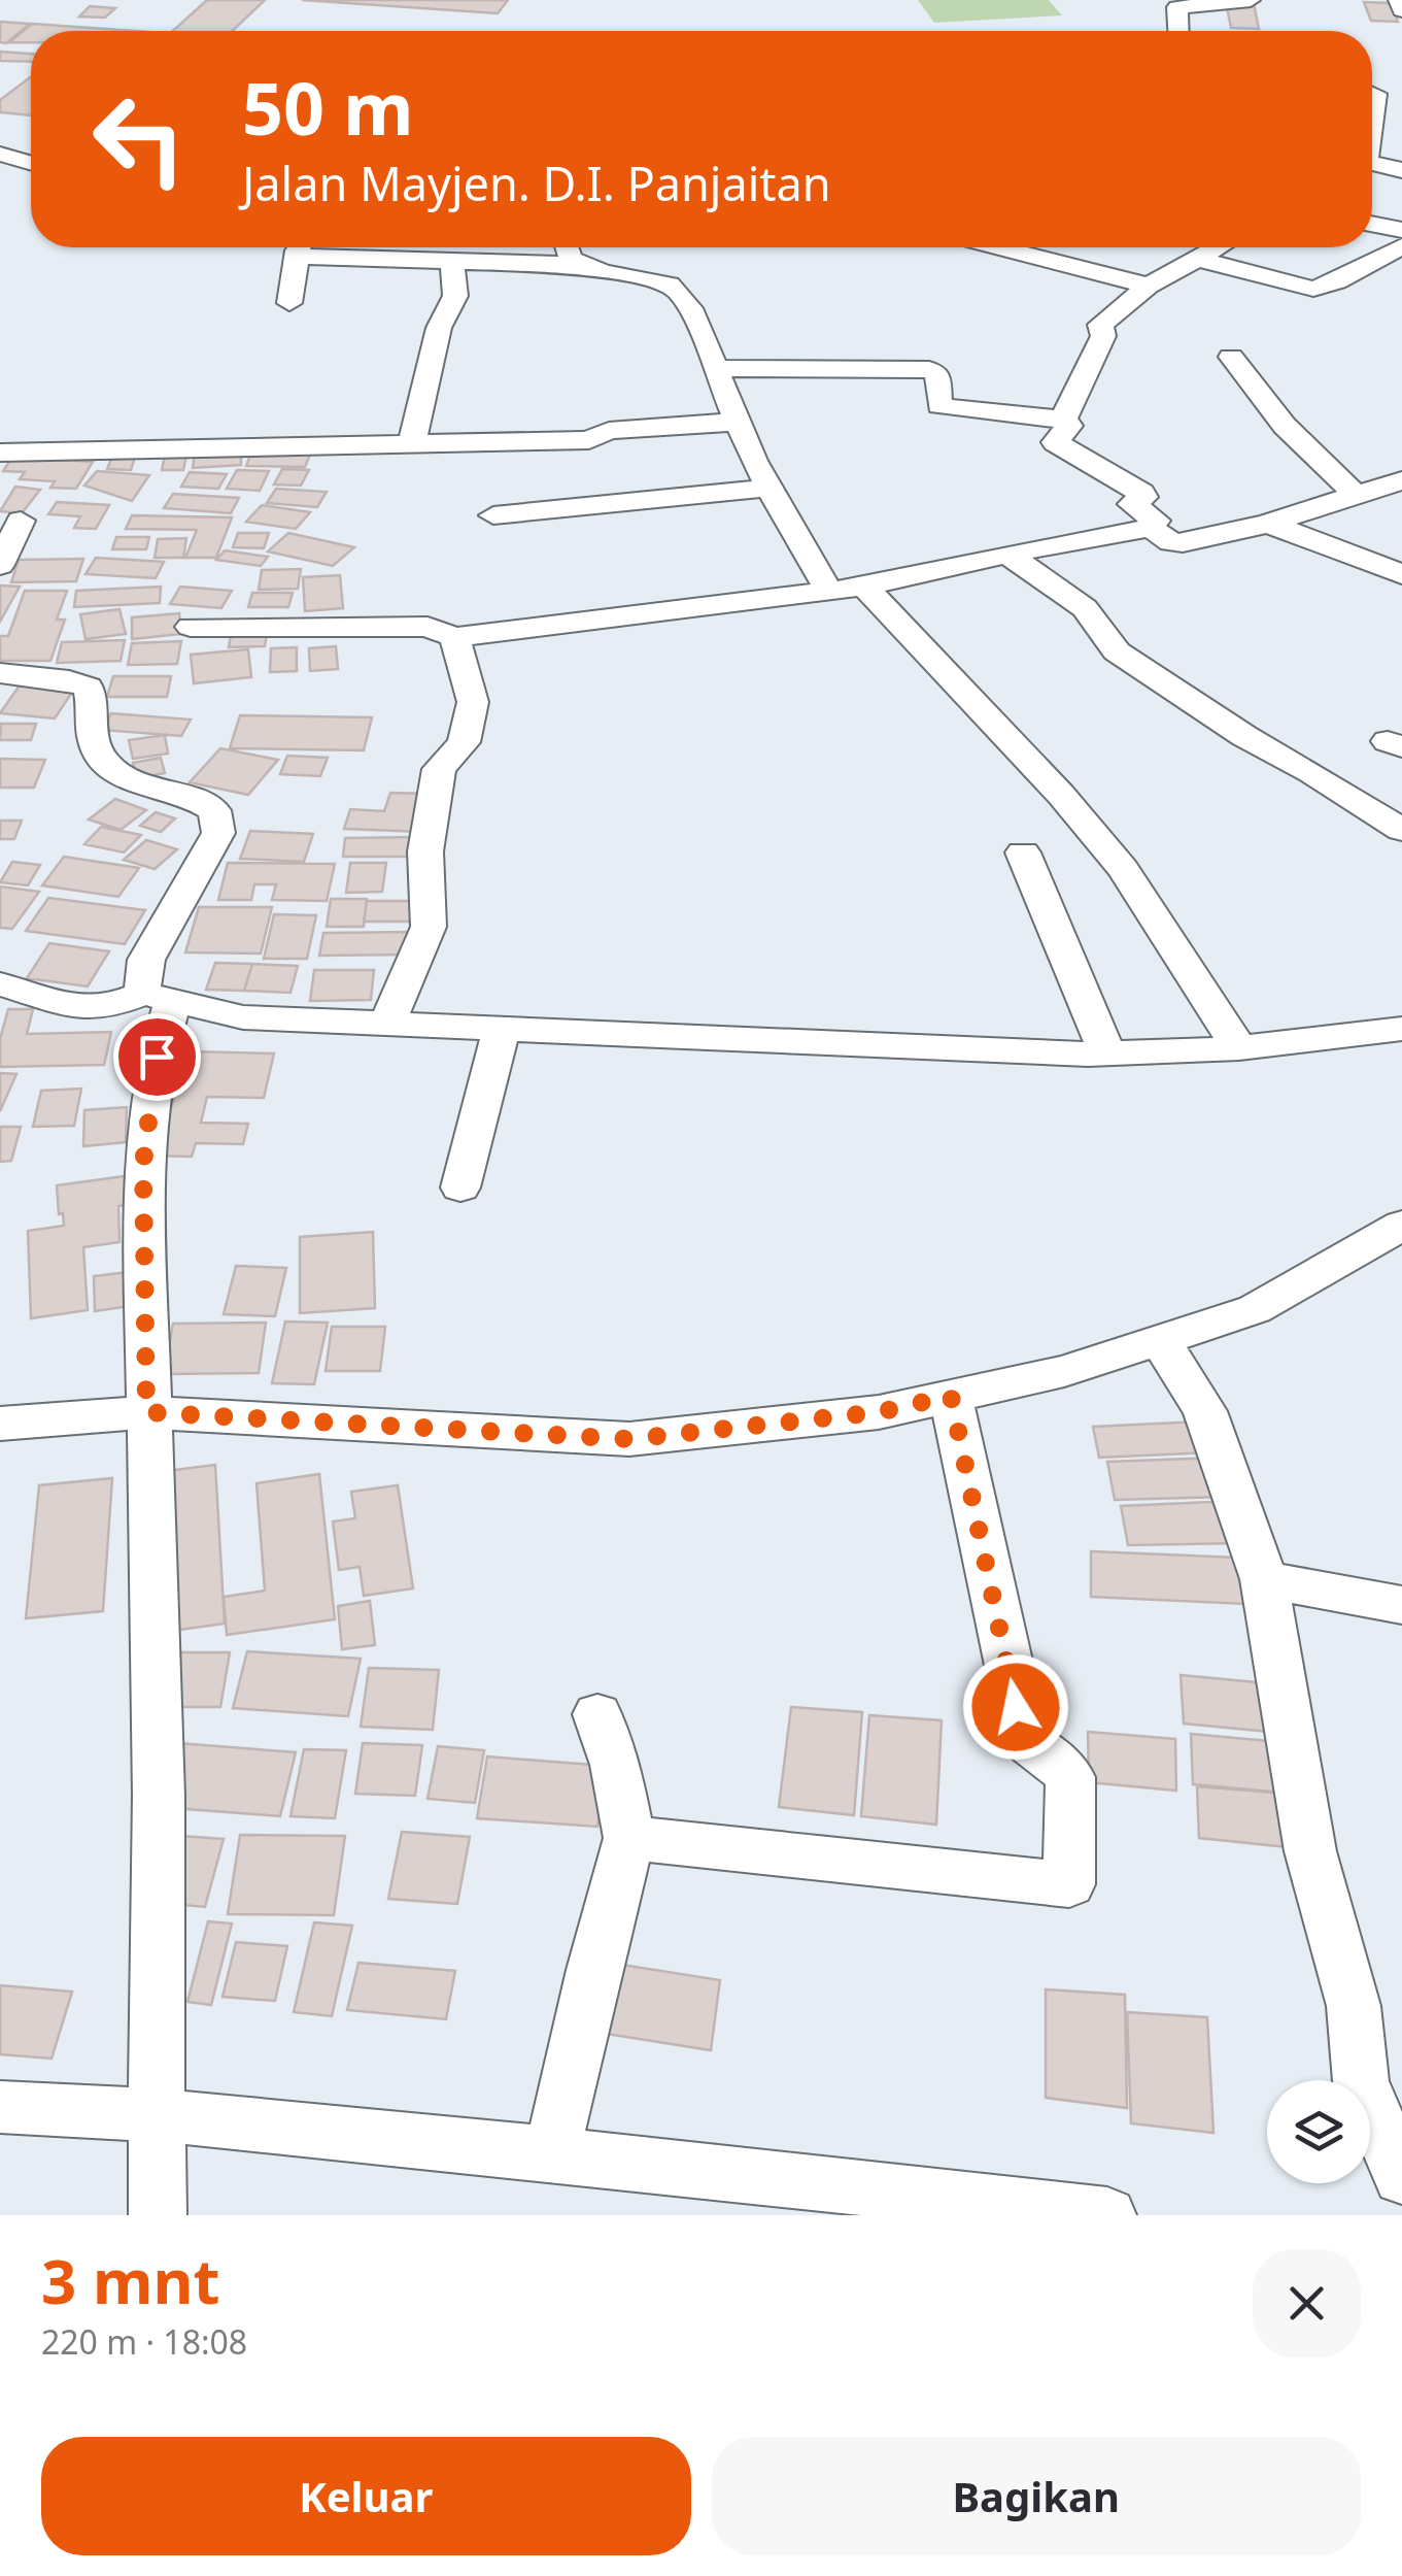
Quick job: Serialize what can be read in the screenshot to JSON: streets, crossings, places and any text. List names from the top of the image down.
{
  "page": {
    "turn": ["50 m", "Jalan Mayjen. D.I. Panjaitan"],
    "heading": ["3 mnt", "220 m · 18:08"],
    "buttons": ["Keluar", "Bagikan"]
  }
}
